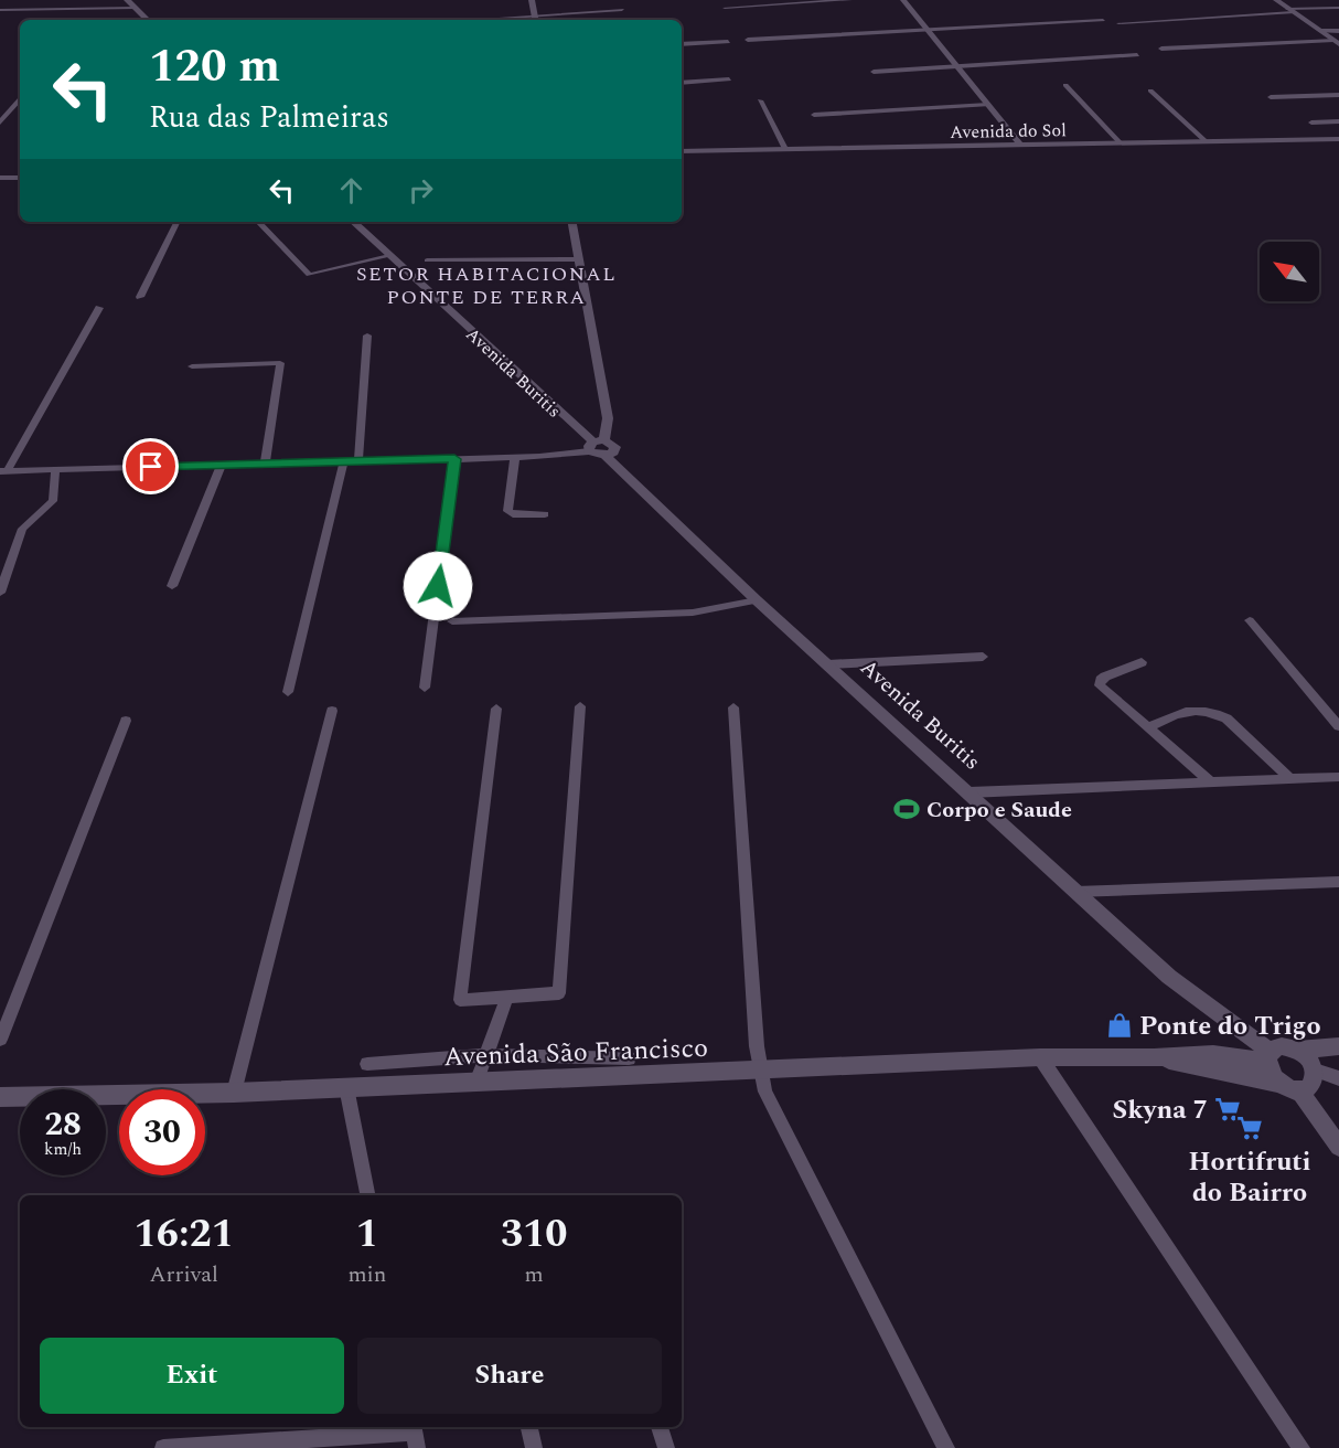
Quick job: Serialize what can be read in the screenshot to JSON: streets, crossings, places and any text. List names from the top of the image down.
{
  "streets": {
    "street": ["Avenida do Sol", "Avenida Buritis", "Avenida São Francisco"]
  },
  "crossings": [
    ["Avenida Buritis", "Avenida São Francisco"]
  ],
  "districts": ["SETOR HABITACIONAL PONTE DE TERRA"],
  "places": {
    "sports": ["Corpo e Saude"],
    "shop": ["Ponte do Trigo"],
    "supermarket": ["Skyna 7", "Hortifruti do Bairro"]
  },
  "north": "top left",
  "page": {
    "turn": ["120 m", "Rua das Palmeiras"],
    "speed": "28 km/h",
    "limit": "30",
    "eta": [
      "16:21",
      "Arrival",
      "1",
      "min",
      "310",
      "m"
    ],
    "buttons": ["Exit", "Share"]
  }
}
